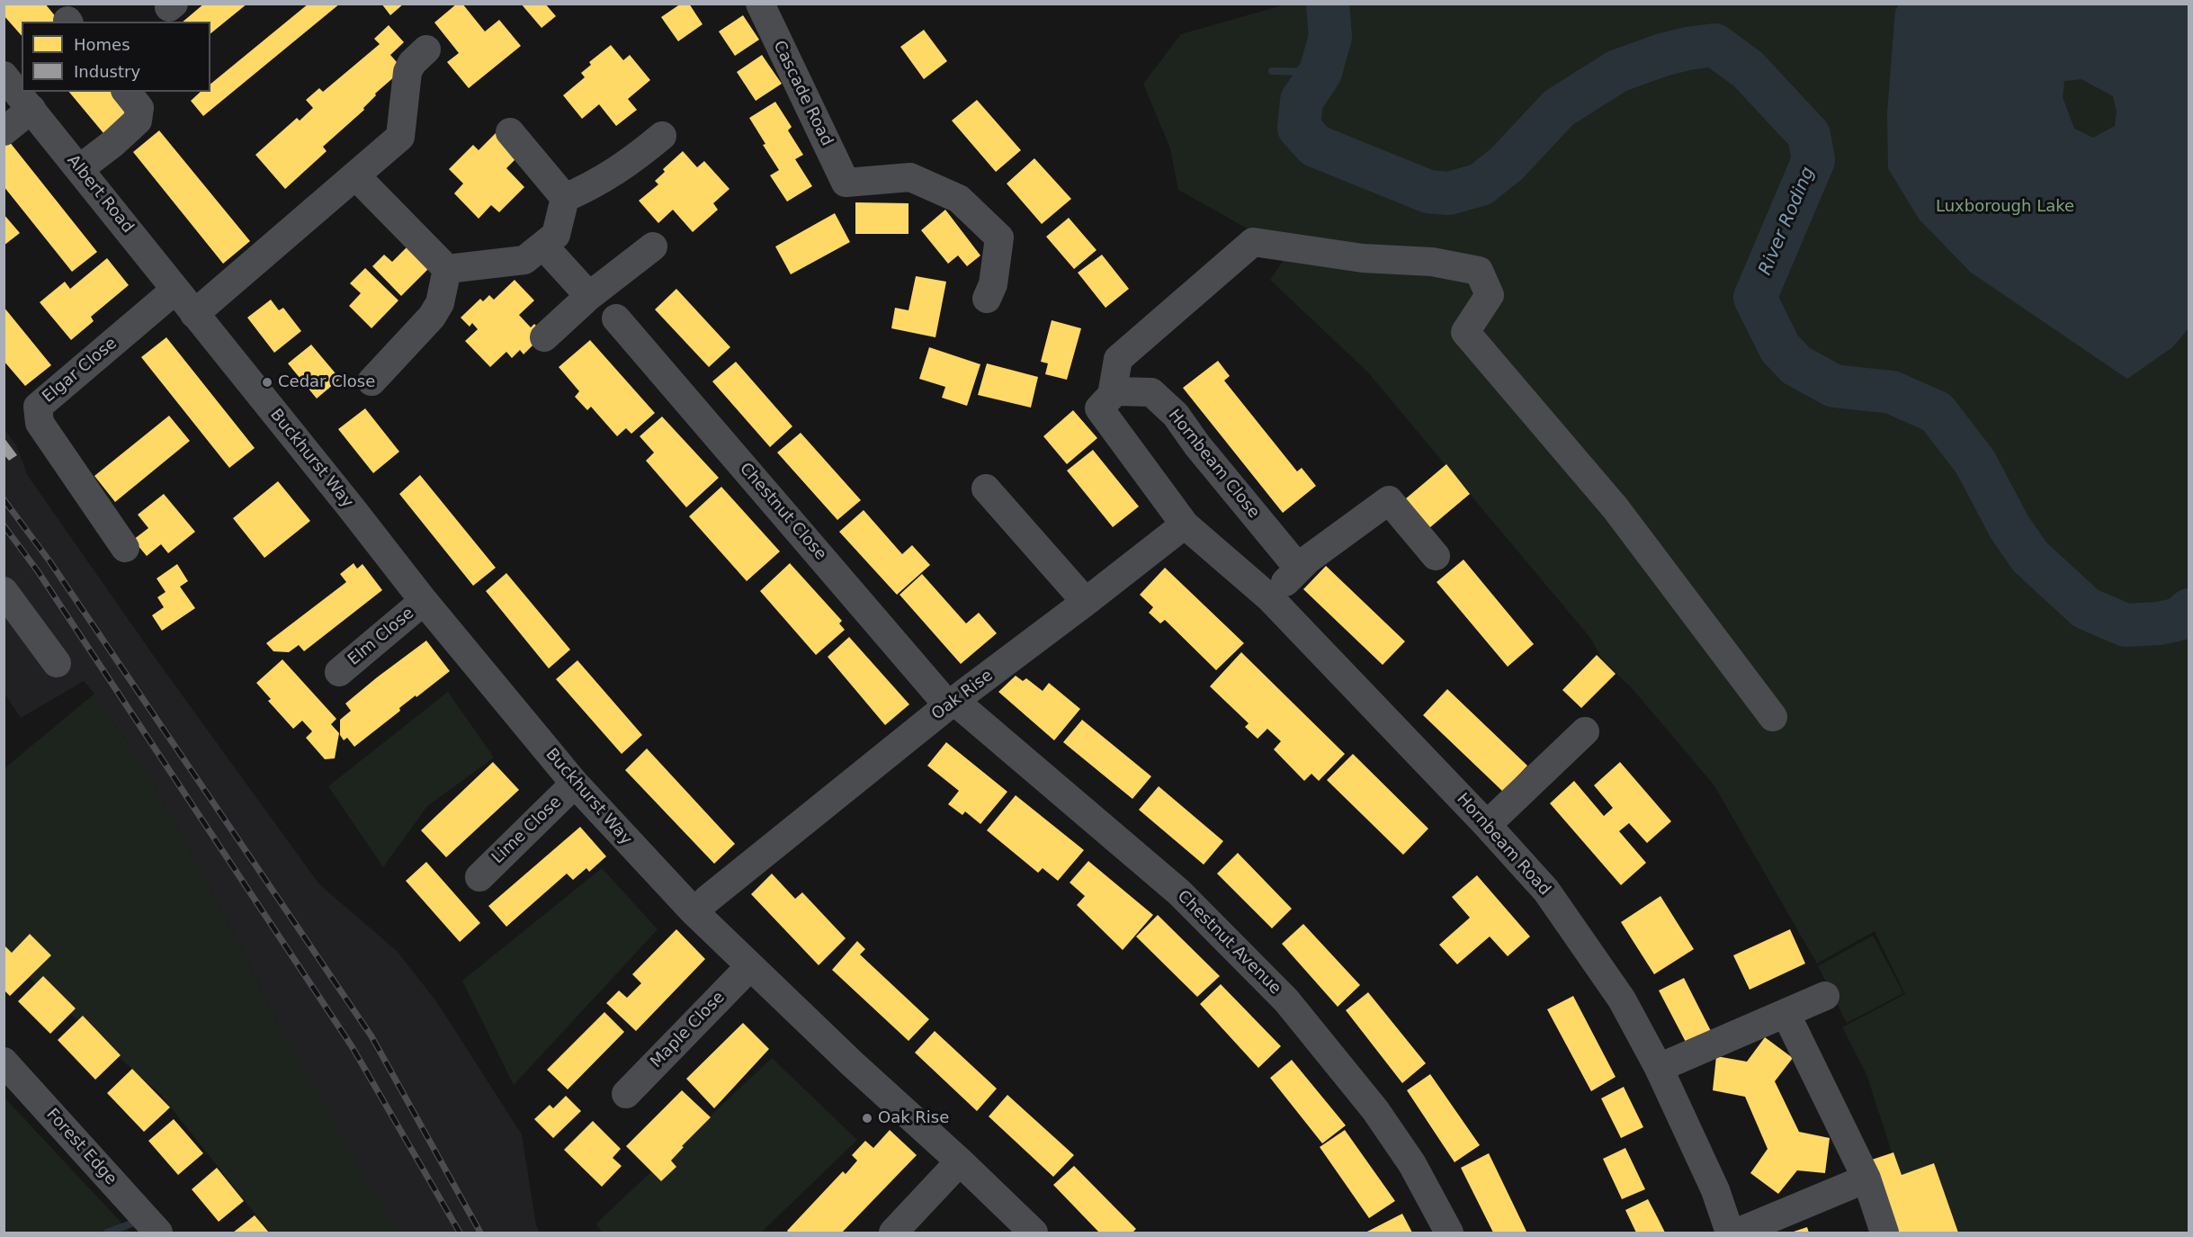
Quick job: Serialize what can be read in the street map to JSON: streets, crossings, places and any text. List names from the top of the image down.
{
  "streets": {
    "street": [
      "Cascade Road",
      "Albert Road",
      "Elgar Close",
      "Buckhurst Way",
      "Hornbeam Close",
      "Chestnut Close",
      "Elm Close",
      "Oak Rise",
      "Lime Close",
      "Hornbeam Road",
      "Chestnut Avenue",
      "Maple Close",
      "Forest Edge"
    ]
  },
  "crossings": [
    ["Albert Road", "Elgar Close"],
    ["Albert Road", "Buckhurst Way"],
    ["Buckhurst Way", "Elm Close"],
    ["Buckhurst Way", "Oak Rise"],
    ["Buckhurst Way", "Lime Close"],
    ["Buckhurst Way", "Maple Close"],
    ["Chestnut Close", "Oak Rise"],
    ["Chestnut Close", "Chestnut Avenue"],
    ["Oak Rise", "Hornbeam Road"],
    ["Oak Rise", "Chestnut Avenue"]
  ],
  "water": ["River Roding"],
  "parks": ["Luxborough Lake"],
  "places": ["Cedar Close", "Oak Rise"],
  "legend": ["Homes", "Industry"]
}
